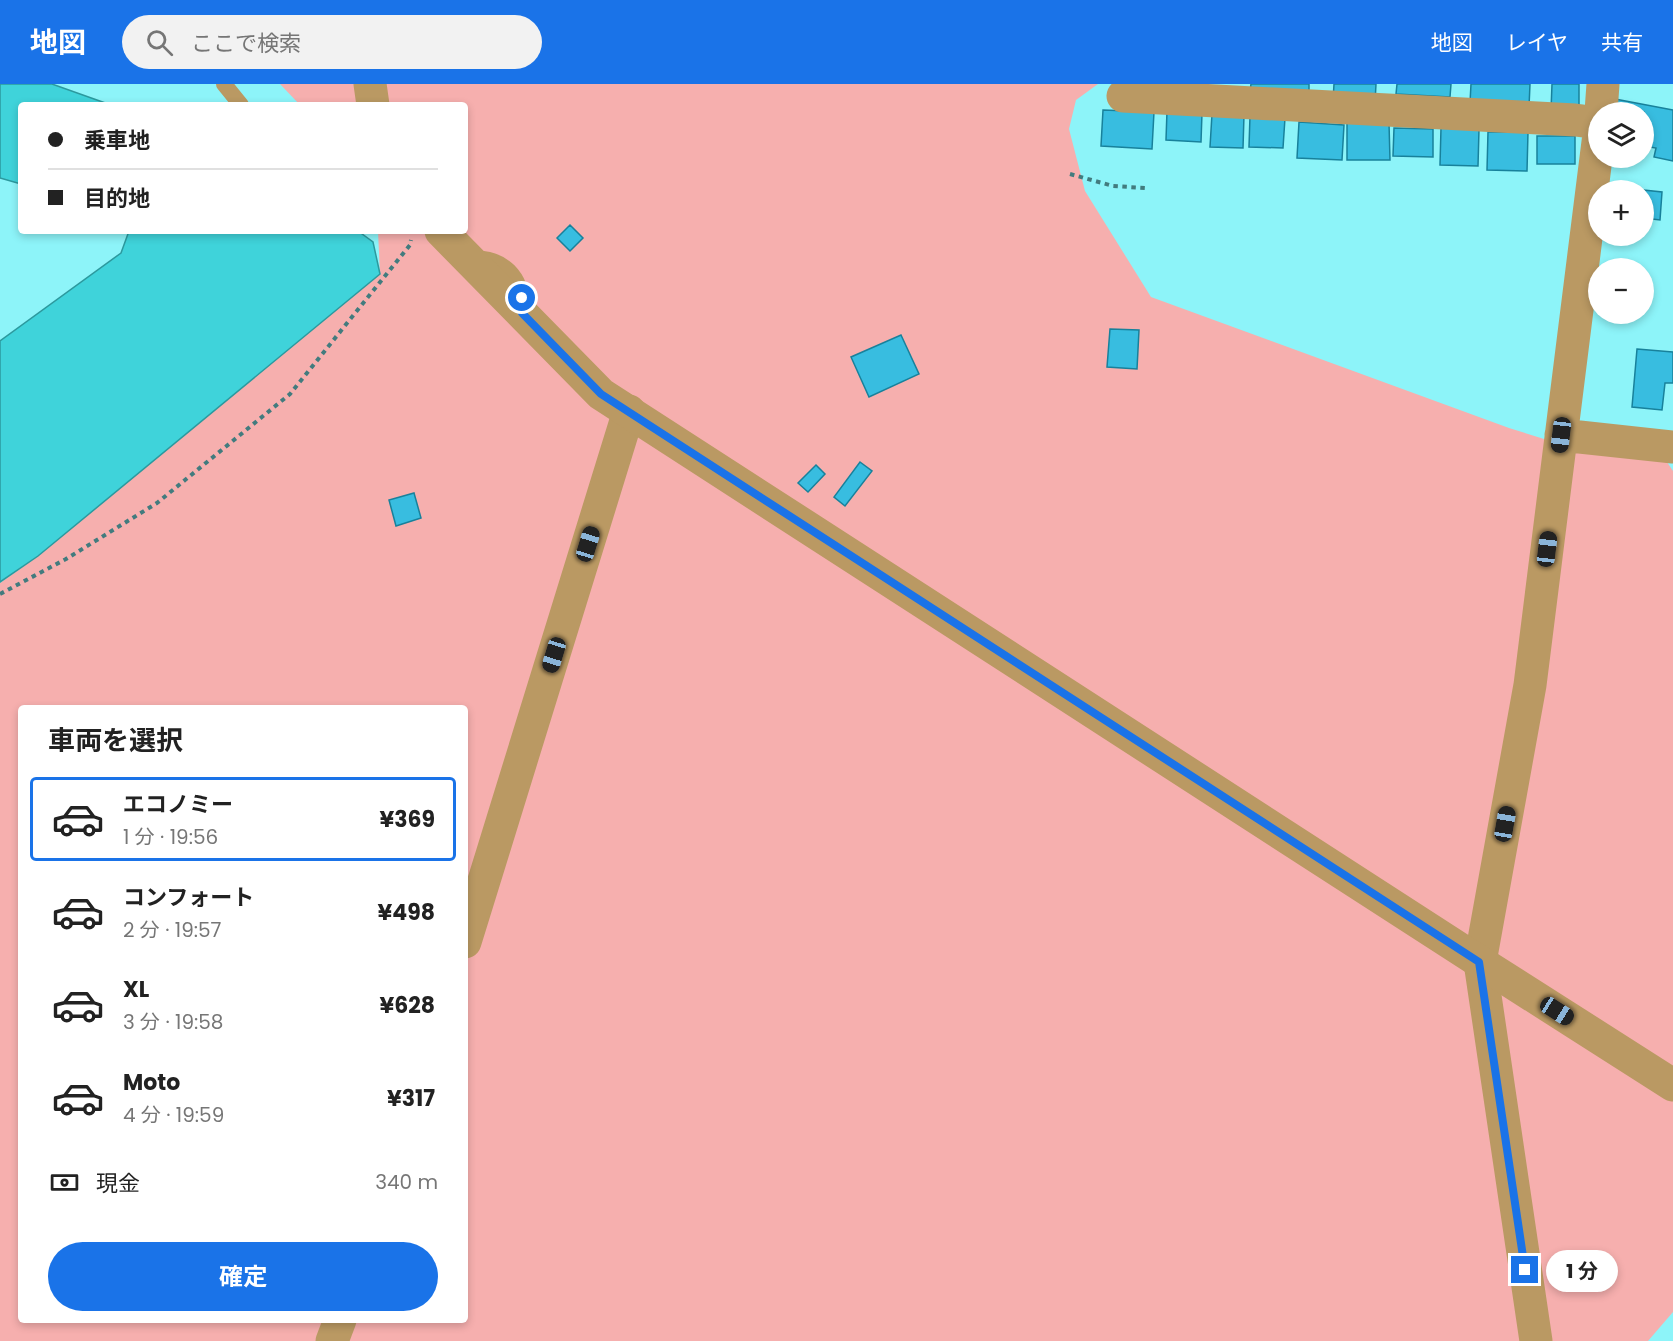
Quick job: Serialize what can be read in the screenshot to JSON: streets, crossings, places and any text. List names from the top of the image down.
{
  "page": {
    "header": "地図",
    "search": "ここで検索",
    "nav": ["地図", "レイヤ", "共有"],
    "map_buttons": ["+", "−"],
    "banner": ["乗車地", "目的地"],
    "heading": "車両を選択",
    "list": [
      {
        "name": "エコノミー",
        "note": "1 分 · 19:56",
        "value": "¥369"
      },
      {
        "name": "コンフォート",
        "note": "2 分 · 19:57",
        "value": "¥498"
      },
      {
        "name": "XL",
        "note": "3 分 · 19:58",
        "value": "¥628"
      },
      {
        "name": "Moto",
        "note": "4 分 · 19:59",
        "value": "¥317"
      }
    ],
    "pay": ["現金", "340 m"],
    "buttons": "確定",
    "bubble": "1 分"
  }
}
